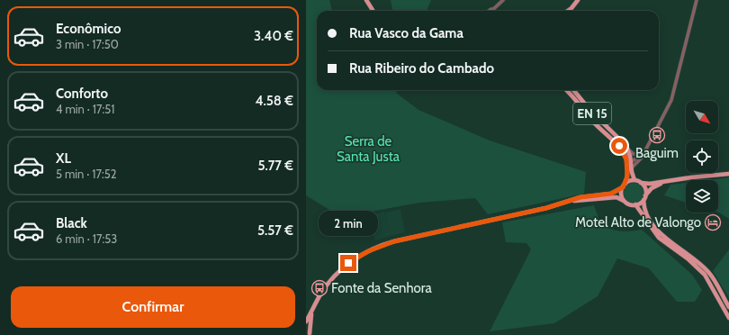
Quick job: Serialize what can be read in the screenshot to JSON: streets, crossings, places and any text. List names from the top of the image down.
{
  "streets": {
    "main road": ["EN 15"]
  },
  "parks": ["Serra de Santa Justa"],
  "places": {
    "bus stop": ["Baguim", "Fonte da Senhora"],
    "hotel": ["Motel Alto de Valongo"]
  },
  "north": "bottom right",
  "page": {
    "list": [
      {
        "name": "Econômico",
        "note": "3 min · 17:50",
        "value": "3.40 €"
      },
      {
        "name": "Conforto",
        "note": "4 min · 17:51",
        "value": "4.58 €"
      },
      {
        "name": "XL",
        "note": "5 min · 17:52",
        "value": "5.77 €"
      },
      {
        "name": "Black",
        "note": "6 min · 17:53",
        "value": "5.57 €"
      }
    ],
    "banner": ["Rua Vasco da Gama", "Rua Ribeiro do Cambado"],
    "bubble": "2 min",
    "buttons": "Confirmar"
  }
}
